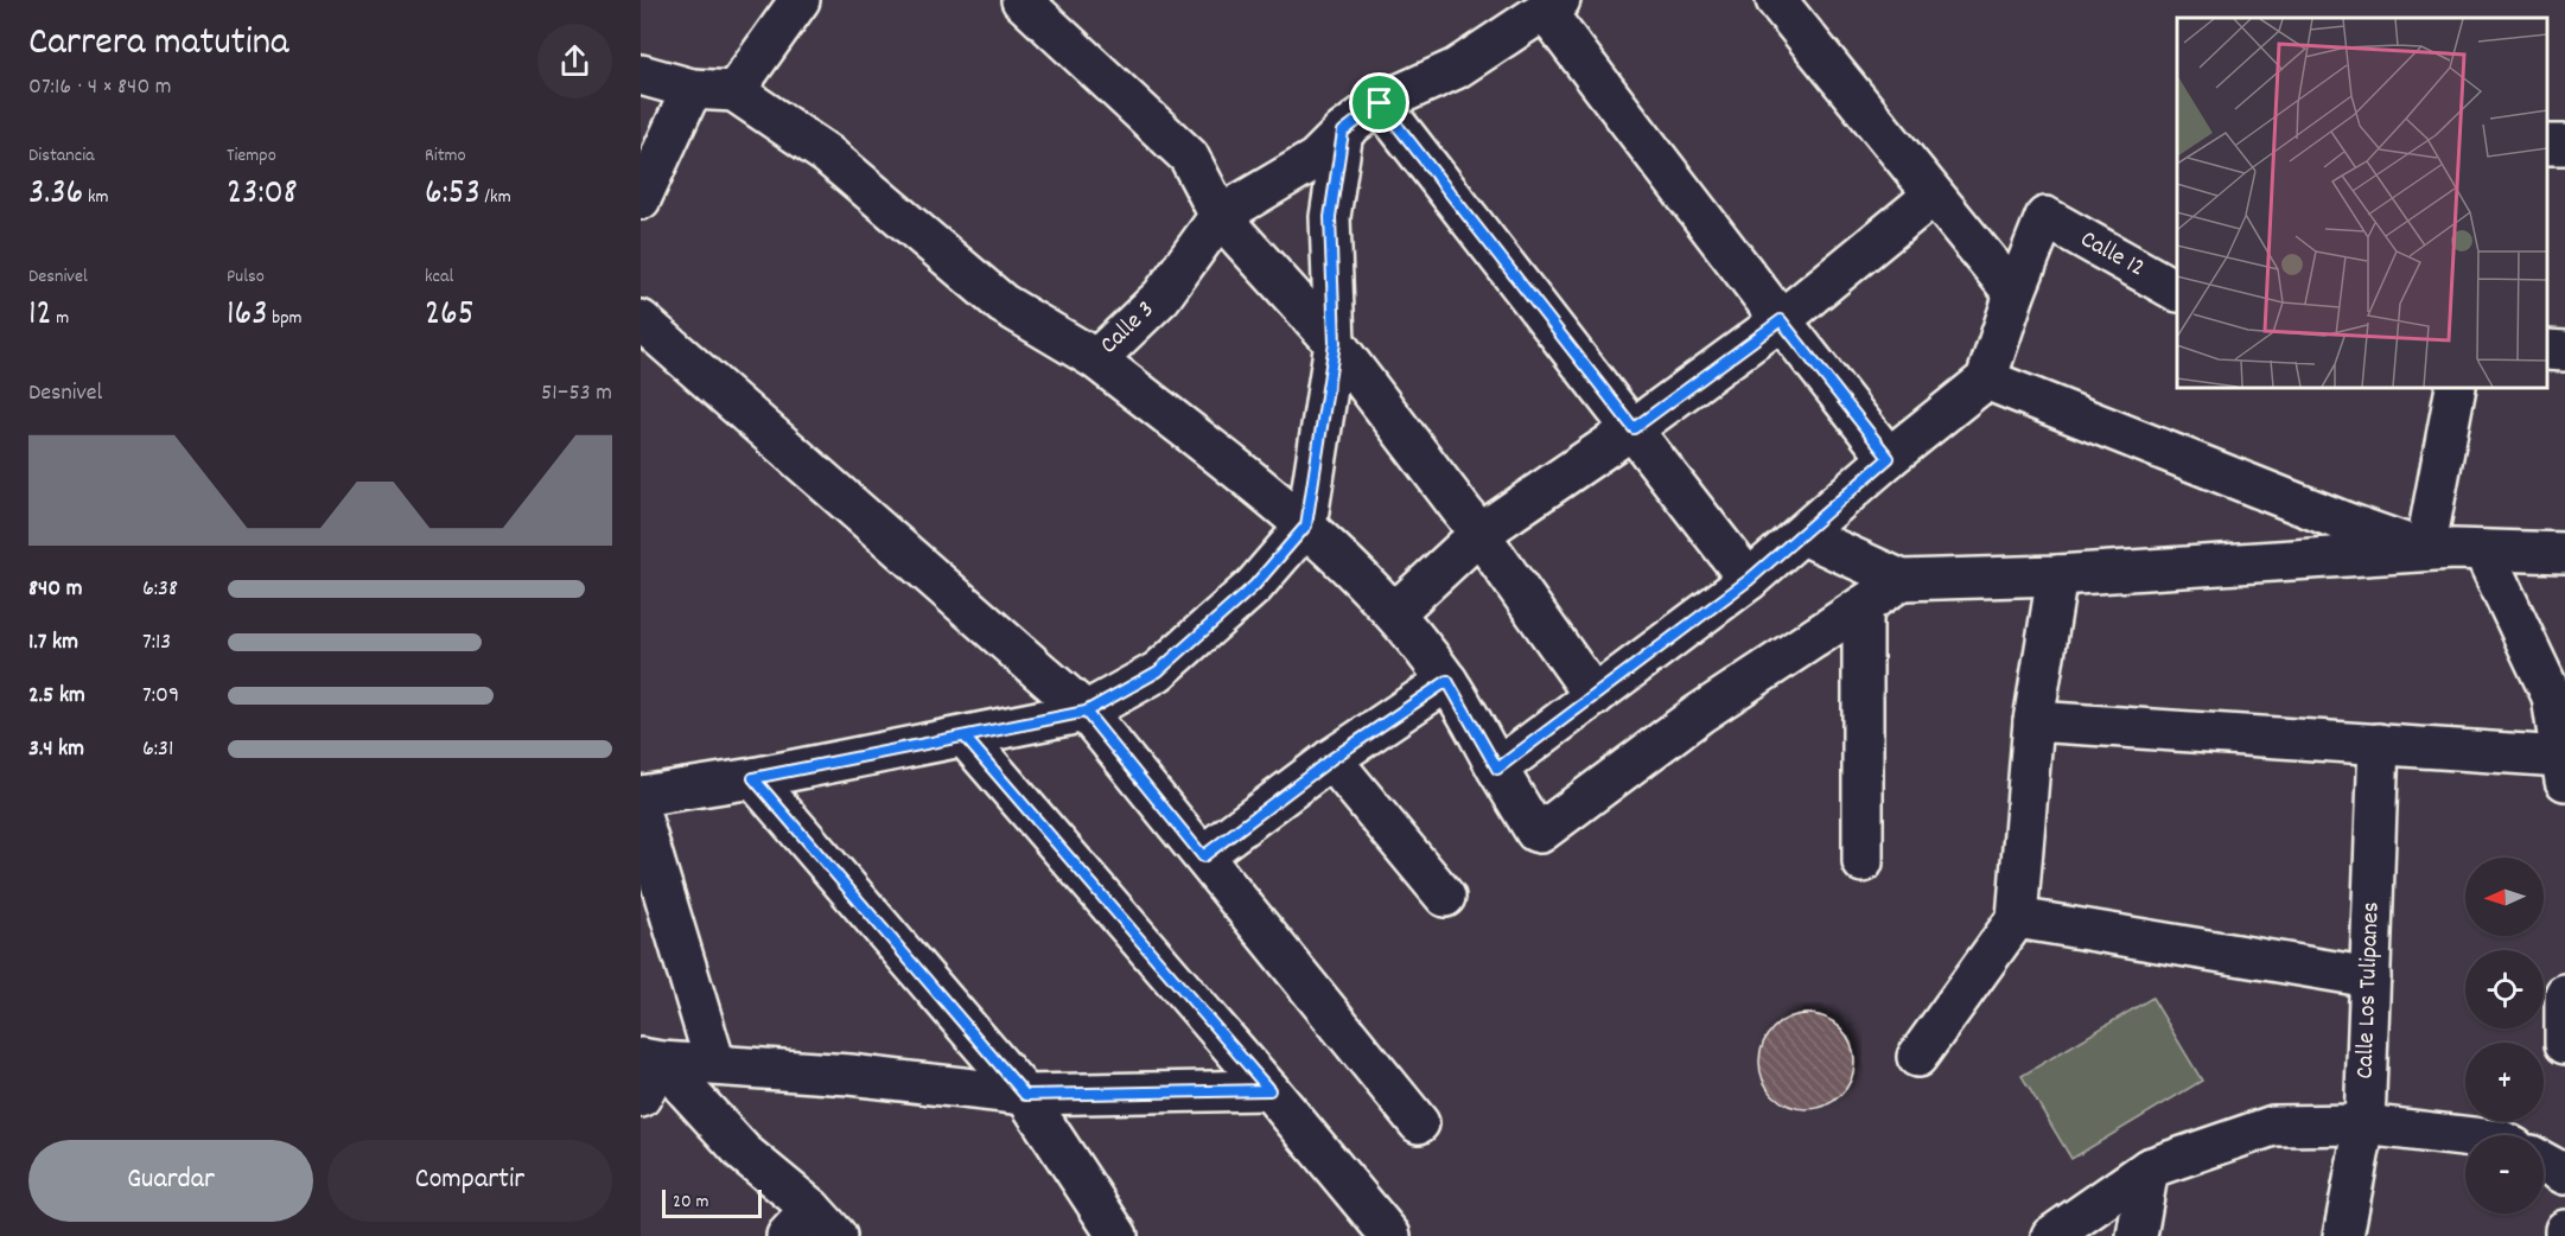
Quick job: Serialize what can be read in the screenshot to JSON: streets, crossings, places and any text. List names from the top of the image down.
{
  "streets": {
    "street": ["Calle 12", "Calle 3", "Calle Los Tulipanes"]
  },
  "scale_bar": "20 m",
  "north": "left",
  "page": {
    "heading": ["Carrera matutina", "07:16 · 4 × 840 m"],
    "stats": [
      ["Distancia", "3.36 km"],
      ["Tiempo", "23:08"],
      ["Ritmo", "6:53 /km"],
      ["Desnivel", "12 m"],
      ["Pulso", "163 bpm"],
      ["kcal", "265"]
    ],
    "chart": ["Desnivel", "51–53 m"],
    "list": [
      {
        "name": "840 m",
        "note": "6:38"
      },
      {
        "name": "1.7 km",
        "note": "7:13"
      },
      {
        "name": "2.5 km",
        "note": "7:09"
      },
      {
        "name": "3.4 km",
        "note": "6:31"
      }
    ],
    "map_buttons": ["+", "−"],
    "buttons": ["Guardar", "Compartir"],
    "scale": "20 m"
  }
}
